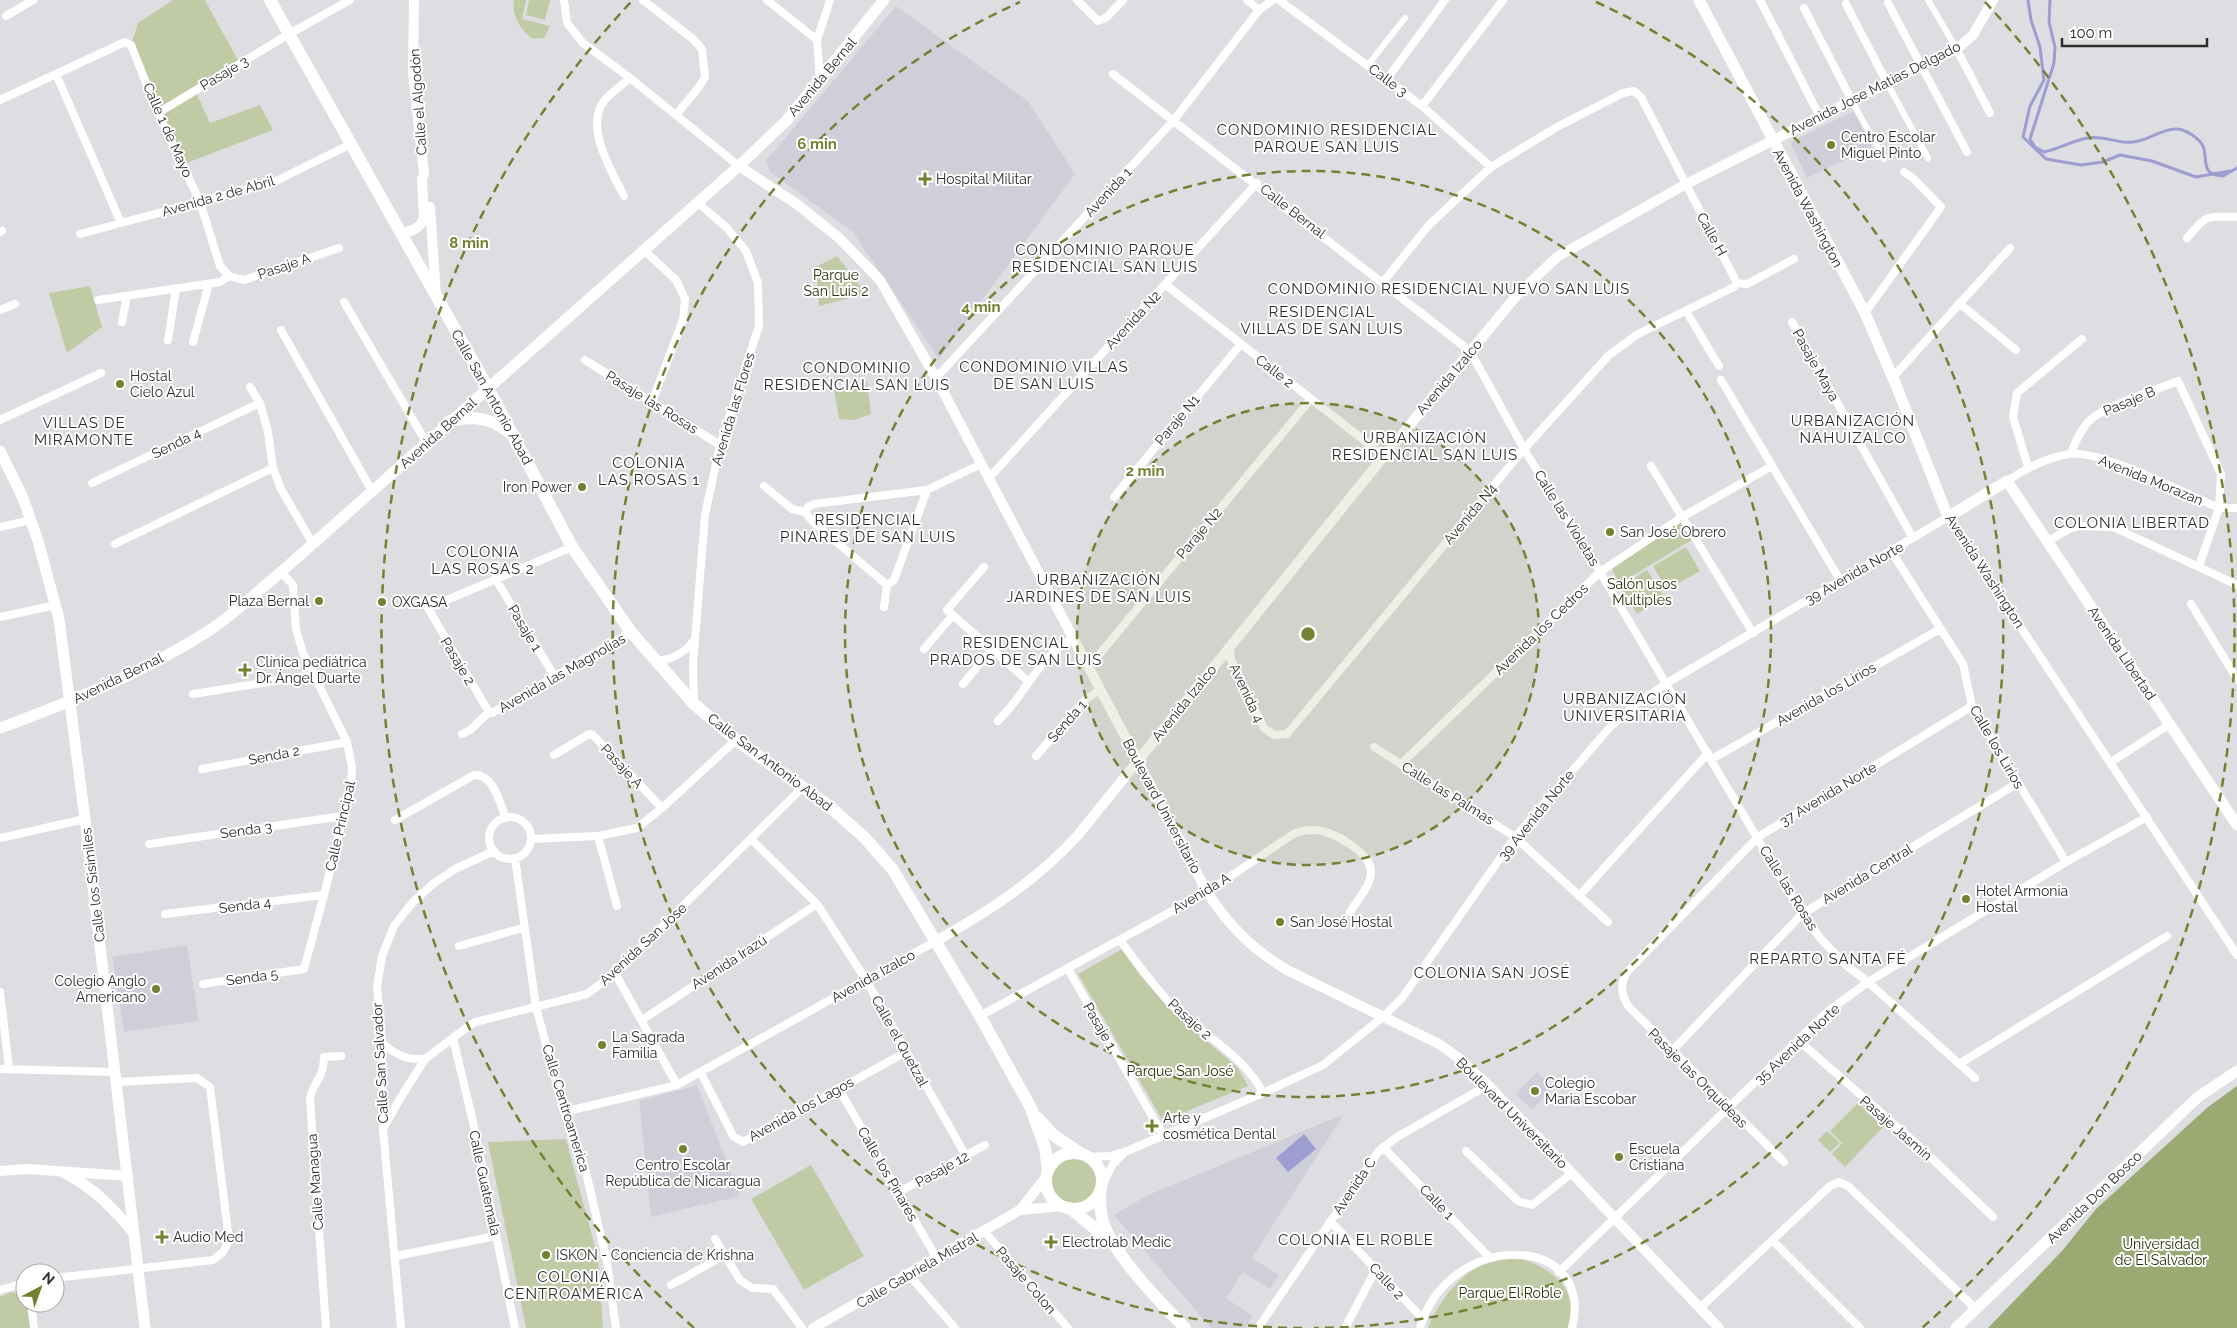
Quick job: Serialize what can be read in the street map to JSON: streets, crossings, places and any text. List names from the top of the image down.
{
  "streets": {
    "main road": [
      "Avenida Bernal",
      "Avenida Washington",
      "Calle San Antonio Abad",
      "Avenida Morazan",
      "Avenida Libertad",
      "Calle los Sisimiles",
      "Avenida Don Bosco"
    ],
    "street": [
      "Pasaje 3",
      "Calle 3",
      "Avenida Jose Matias Delgado",
      "Calle el Algodón",
      "Calle 1 de Mayo",
      "Avenida 1",
      "Avenida 2 de Abril",
      "Calle Bernal",
      "Calle H",
      "Pasaje A",
      "Avenida N2",
      "Pasaje Maya",
      "Calle 2",
      "Avenida Izalco",
      "Pasaje B",
      "Pasaje las Rosas",
      "Avenida las Flores",
      "Paraje N1",
      "Senda 4",
      "Avenida N4",
      "Calle las Violetas",
      "Paraje N2",
      "39 Avenida Norte",
      "Pasaje 1",
      "Avenida los Cedros",
      "Pasaje 2",
      "Avenida las Magnolias",
      "Avenida 4",
      "Avenida los Lirios",
      "Senda 1",
      "Calle los Lirios",
      "Senda 2",
      "Calle las Palmas",
      "37 Avenida Norte",
      "Boulevard Universitario",
      "Calle Principal",
      "Senda 3",
      "Avenida Central",
      "Calle las Rosas",
      "Avenida A",
      "Avenida San Jose",
      "Avenida Irazú",
      "Senda 5",
      "Calle el Quetzal",
      "35 Avenida Norte",
      "Calle San Salvador",
      "Pasaje las Orquídeas",
      "Calle Centroamerica",
      "Avenida los Lagos",
      "Pasaje Jasmín",
      "Pasaje 12",
      "Calle los Pinares",
      "Calle Managua",
      "Calle Guatemala",
      "Avenida C",
      "Calle 1",
      "Calle Gabriela Mistral",
      "Pasaje Colon"
    ]
  },
  "crossings": [
    ["Pasaje 3", "Calle 1 de Mayo"],
    ["Pasaje 3", "Calle San Antonio Abad"],
    ["Avenida Bernal", "Calle San Antonio Abad"],
    ["Avenida Bernal", "Avenida las Flores"],
    ["Avenida Bernal", "Boulevard Universitario"],
    ["Avenida Bernal", "Calle Principal"],
    ["Avenida Bernal", "Calle los Sisimiles"],
    ["Calle 3", "Calle H"],
    ["Avenida Jose Matias Delgado", "Avenida Washington"],
    ["Avenida Jose Matias Delgado", "Calle H"],
    ["Avenida Jose Matias Delgado", "Avenida Izalco"],
    ["Calle el Algodón", "Calle San Antonio Abad"],
    ["Calle 1 de Mayo", "Avenida 2 de Abril"],
    ["Calle 1 de Mayo", "Pasaje A"],
    ["Avenida 1", "Calle Bernal"],
    ["Avenida 1", "Boulevard Universitario"],
    ["Avenida 2 de Abril", "Calle San Antonio Abad"],
    ["Avenida Washington", "Avenida Morazan"],
    ["Avenida Washington", "39 Avenida Norte"],
    ["Avenida Washington", "35 Avenida Norte"],
    ["Calle Bernal", "Avenida N2"],
    ["Calle Bernal", "Avenida Izalco"],
    ["Calle Bernal", "Calle las Violetas"],
    ["Calle H", "Avenida Izalco"],
    ["Calle H", "Avenida N4"],
    ["Avenida N2", "Calle 2"],
    ["Avenida N2", "Boulevard Universitario"],
    ["Pasaje Maya", "39 Avenida Norte"],
    ["Calle 2", "Avenida Izalco"],
    ["Calle 2", "Paraje N1"],
    ["Calle 2", "Paraje N2"],
    ["Calle 2", "Avenida C"],
    ["Avenida Izalco", "Calle San Antonio Abad"],
    ["Avenida Izalco", "Calle las Violetas"],
    ["Avenida Izalco", "Avenida 4"],
    ["Avenida Izalco", "Boulevard Universitario"],
    ["Avenida Izalco", "Calle el Quetzal"],
    ["Avenida Izalco", "Calle Centroamerica"],
    ["Avenida Izalco", "Avenida los Lagos"],
    ["Calle San Antonio Abad", "Avenida las Flores"],
    ["Calle San Antonio Abad", "39 Avenida Norte"],
    ["Calle San Antonio Abad", "Avenida las Magnolias"],
    ["Calle San Antonio Abad", "Avenida A"],
    ["Calle San Antonio Abad", "Avenida San Jose"],
    ["Calle San Antonio Abad", "Calle Gabriela Mistral"],
    ["Pasaje B", "Avenida Morazan"],
    ["Pasaje las Rosas", "Avenida las Flores"],
    ["Senda 4", "Calle Principal"],
    ["Avenida Morazan", "39 Avenida Norte"],
    ["Avenida Morazan", "Avenida Libertad"],
    ["Avenida N4", "Calle las Violetas"],
    ["Avenida N4", "Avenida 4"],
    ["Calle las Violetas", "39 Avenida Norte"],
    ["Calle las Violetas", "Avenida los Cedros"],
    ["Calle las Violetas", "Calle las Rosas"],
    ["Paraje N2", "Boulevard Universitario"],
    ["39 Avenida Norte", "Pasaje 1"],
    ["39 Avenida Norte", "Pasaje 2"],
    ["39 Avenida Norte", "Calle los Lirios"],
    ["39 Avenida Norte", "Calle las Palmas"],
    ["39 Avenida Norte", "Boulevard Universitario"],
    ["39 Avenida Norte", "Calle las Rosas"],
    ["39 Avenida Norte", "Calle Gabriela Mistral"],
    ["Pasaje 1", "Pasaje 2"],
    ["Pasaje 1", "Avenida las Magnolias"],
    ["Pasaje 1", "Avenida A"],
    ["Avenida los Cedros", "Calle las Palmas"],
    ["Pasaje 2", "Avenida las Magnolias"],
    ["Pasaje 2", "Avenida A"],
    ["Avenida los Lirios", "Calle los Lirios"],
    ["Avenida los Lirios", "Calle las Palmas"],
    ["Avenida los Lirios", "Calle las Rosas"],
    ["Senda 1", "Boulevard Universitario"],
    ["Calle los Lirios", "37 Avenida Norte"],
    ["Calle los Lirios", "Avenida Central"],
    ["Calle los Lirios", "35 Avenida Norte"],
    ["Senda 2", "Calle Principal"],
    ["37 Avenida Norte", "Calle las Rosas"],
    ["37 Avenida Norte", "Pasaje las Orquídeas"],
    ["Boulevard Universitario", "Avenida A"],
    ["Boulevard Universitario", "35 Avenida Norte"],
    ["Boulevard Universitario", "Avenida C"],
    ["Calle Principal", "Senda 3"],
    ["Calle Principal", "Senda 5"],
    ["Avenida Central", "Calle las Rosas"],
    ["Avenida Central", "Pasaje las Orquídeas"],
    ["Calle las Rosas", "35 Avenida Norte"],
    ["Avenida San Jose", "Calle el Quetzal"],
    ["Avenida San Jose", "Calle San Salvador"],
    ["Avenida San Jose", "Calle Centroamerica"],
    ["Avenida San Jose", "Calle Guatemala"],
    ["Avenida Irazú", "Calle el Quetzal"],
    ["Calle el Quetzal", "Avenida los Lagos"],
    ["Calle el Quetzal", "Pasaje 12"],
    ["35 Avenida Norte", "Pasaje las Orquídeas"],
    ["35 Avenida Norte", "Pasaje Jasmín"],
    ["Calle San Salvador", "Calle Centroamerica"],
    ["Avenida los Lagos", "Calle los Pinares"],
    ["Pasaje 12", "Calle los Pinares"],
    ["Calle los Pinares", "Calle Gabriela Mistral"],
    ["Avenida C", "Calle 1"],
    ["Calle Gabriela Mistral", "Pasaje Colon"]
  ],
  "districts": [
    "CONDOMINIO RESIDENCIAL PARQUE SAN LUIS",
    "CONDOMINIO PARQUE RESIDENCIAL SAN LUIS",
    "CONDOMINIO RESIDENCIAL NUEVO SAN LUIS",
    "RESIDENCIAL VILLAS DE SAN LUIS",
    "CONDOMINIO VILLAS DE SAN LUIS",
    "CONDOMINIO RESIDENCIAL SAN LUIS",
    "URBANIZACIÓN NAHUIZALCO",
    "VILLAS DE MIRAMONTE",
    "URBANIZACIÓN RESIDENCIAL SAN LUIS",
    "COLONIA LAS ROSAS 1",
    "RESIDENCIAL PINARES DE SAN LUIS",
    "COLONIA LIBERTAD",
    "COLONIA LAS ROSAS 2",
    "URBANIZACIÓN JARDINES DE SAN LUIS",
    "RESIDENCIAL PRADOS DE SAN LUIS",
    "URBANIZACIÓN UNIVERSITARIA",
    "REPARTO SANTA FÉ",
    "COLONIA SAN JOSÉ",
    "COLONIA EL ROBLE",
    "COLONIA CENTROAMÉRICA"
  ],
  "parks": [
    "Parque San Luis 2",
    "Salón usos Multiples",
    "Parque San José",
    "Universidad de El Salvador",
    "Parque El Roble"
  ],
  "places": {
    "other": [
      "Centro Escolar Miguel Pinto",
      "Hostal Cielo Azul",
      "Iron Power",
      "San José Obrero",
      "Plaza Bernal",
      "OXGASA",
      "Hotel Armonia Hostal",
      "San José Hostal",
      "Colegio Anglo Americano",
      "La Sagrada Familia",
      "Colegio Maria Escobar",
      "Centro Escolar República de Nicaragua",
      "Escuela Cristiana",
      "ISKON - Conciencia de Krishna"
    ],
    "health": [
      "Hospital Militar",
      "Clínica pediátrica Dr. Ángel Duarte",
      "Arte y cosmética Dental",
      "Audio Med",
      "Electrolab Medic"
    ]
  },
  "scale_bar": "100 m",
  "north": "top right",
  "rings": [
    "6 min",
    "8 min",
    "4 min",
    "2 min"
  ]
}
